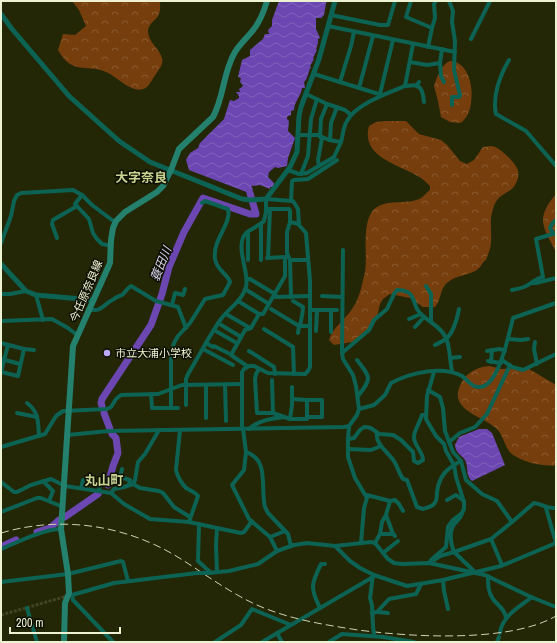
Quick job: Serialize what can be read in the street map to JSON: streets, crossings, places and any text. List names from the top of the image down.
{
  "streets": {
    "main road": ["今任原奈良線"]
  },
  "districts": ["大字奈良", "丸山町"],
  "water": ["蓑田川"],
  "places": ["市立大浦小学校"],
  "scale_bar": "200 m"
}
